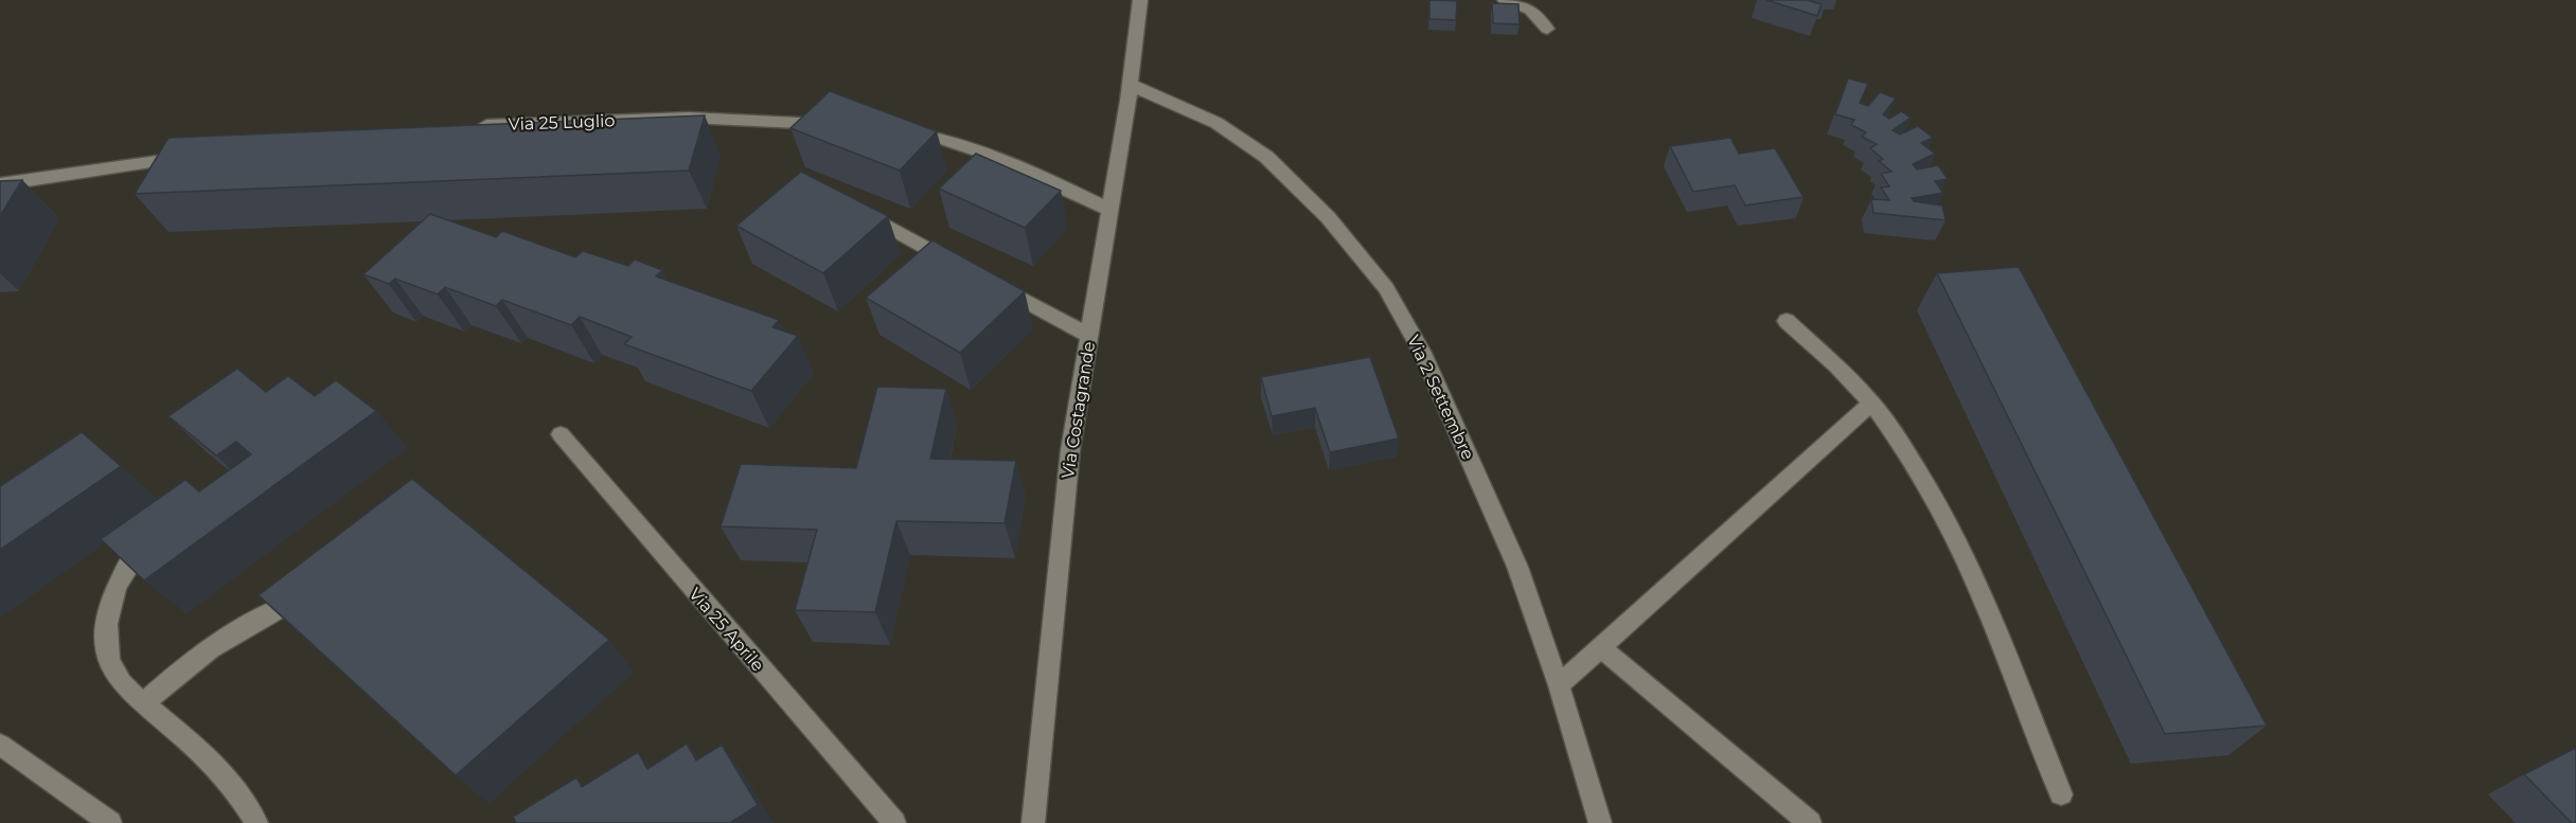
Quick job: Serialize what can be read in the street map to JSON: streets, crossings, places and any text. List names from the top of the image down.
{
  "streets": {
    "street": [
      "Via 25 Luglio",
      "Via 2 Settembre",
      "Via Costagrande",
      "Via 25 Aprile"
    ]
  },
  "crossings": [
    ["Via 2 Settembre", "Via Costagrande"]
  ]
}
